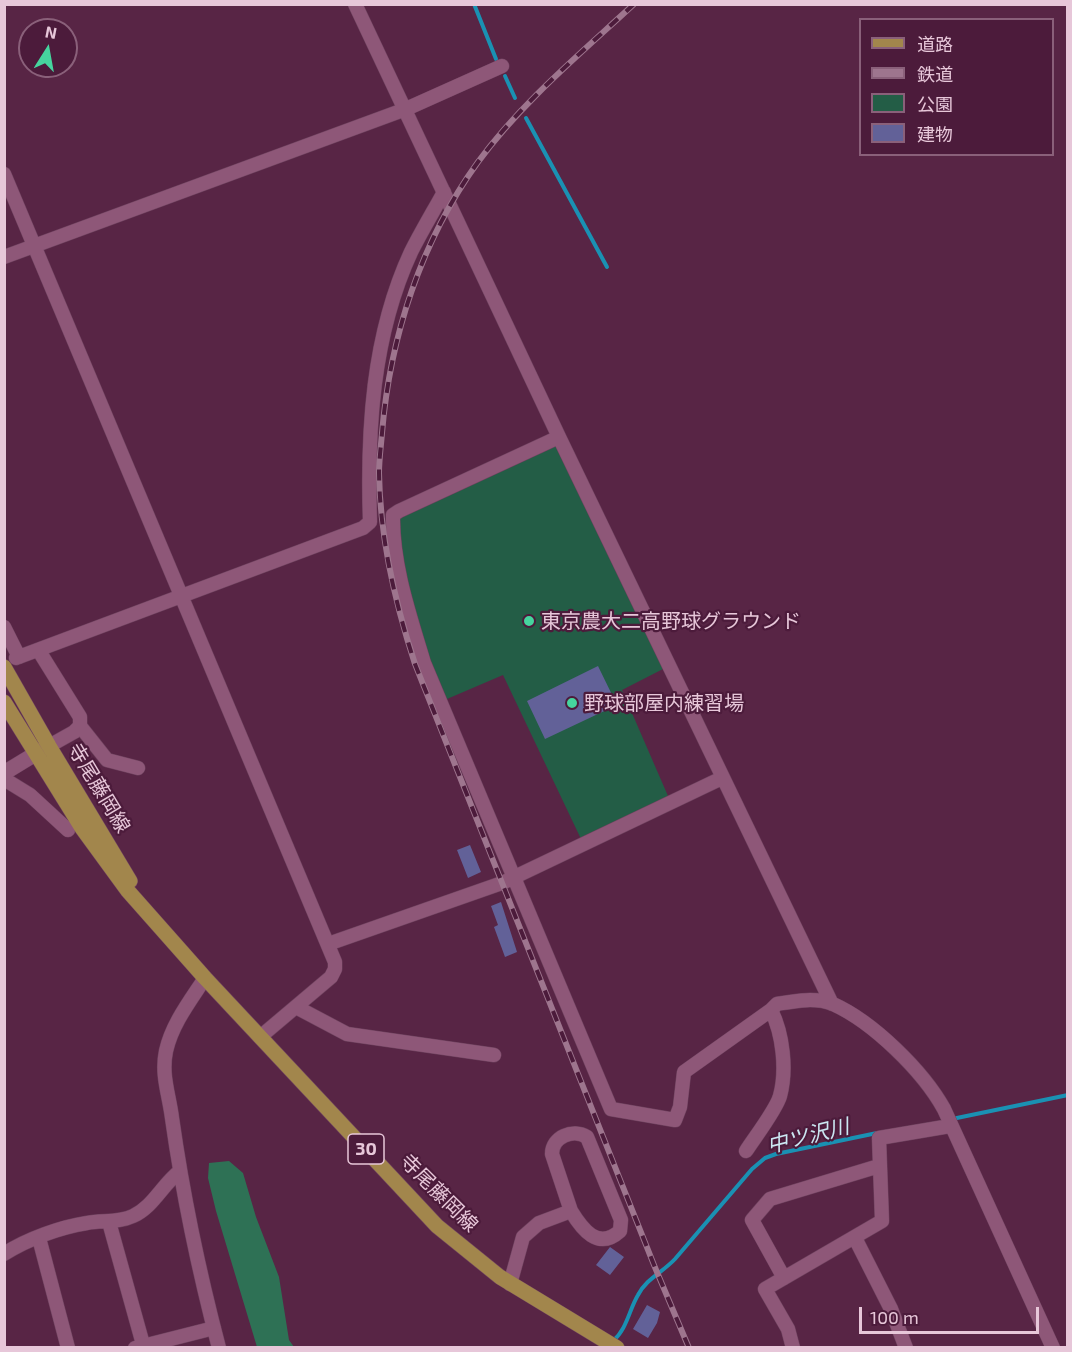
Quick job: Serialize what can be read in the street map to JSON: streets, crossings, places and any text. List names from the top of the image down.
{
  "streets": {
    "main road": ["寺尾藤岡線", "30"]
  },
  "water": ["中ツ沢川"],
  "places": ["東京農大二高野球グラウンド", "野球部屋内練習場"],
  "legend": [
    "道路",
    "鉄道",
    "公園",
    "建物"
  ],
  "scale_bar": "100 m",
  "north": "top"
}
